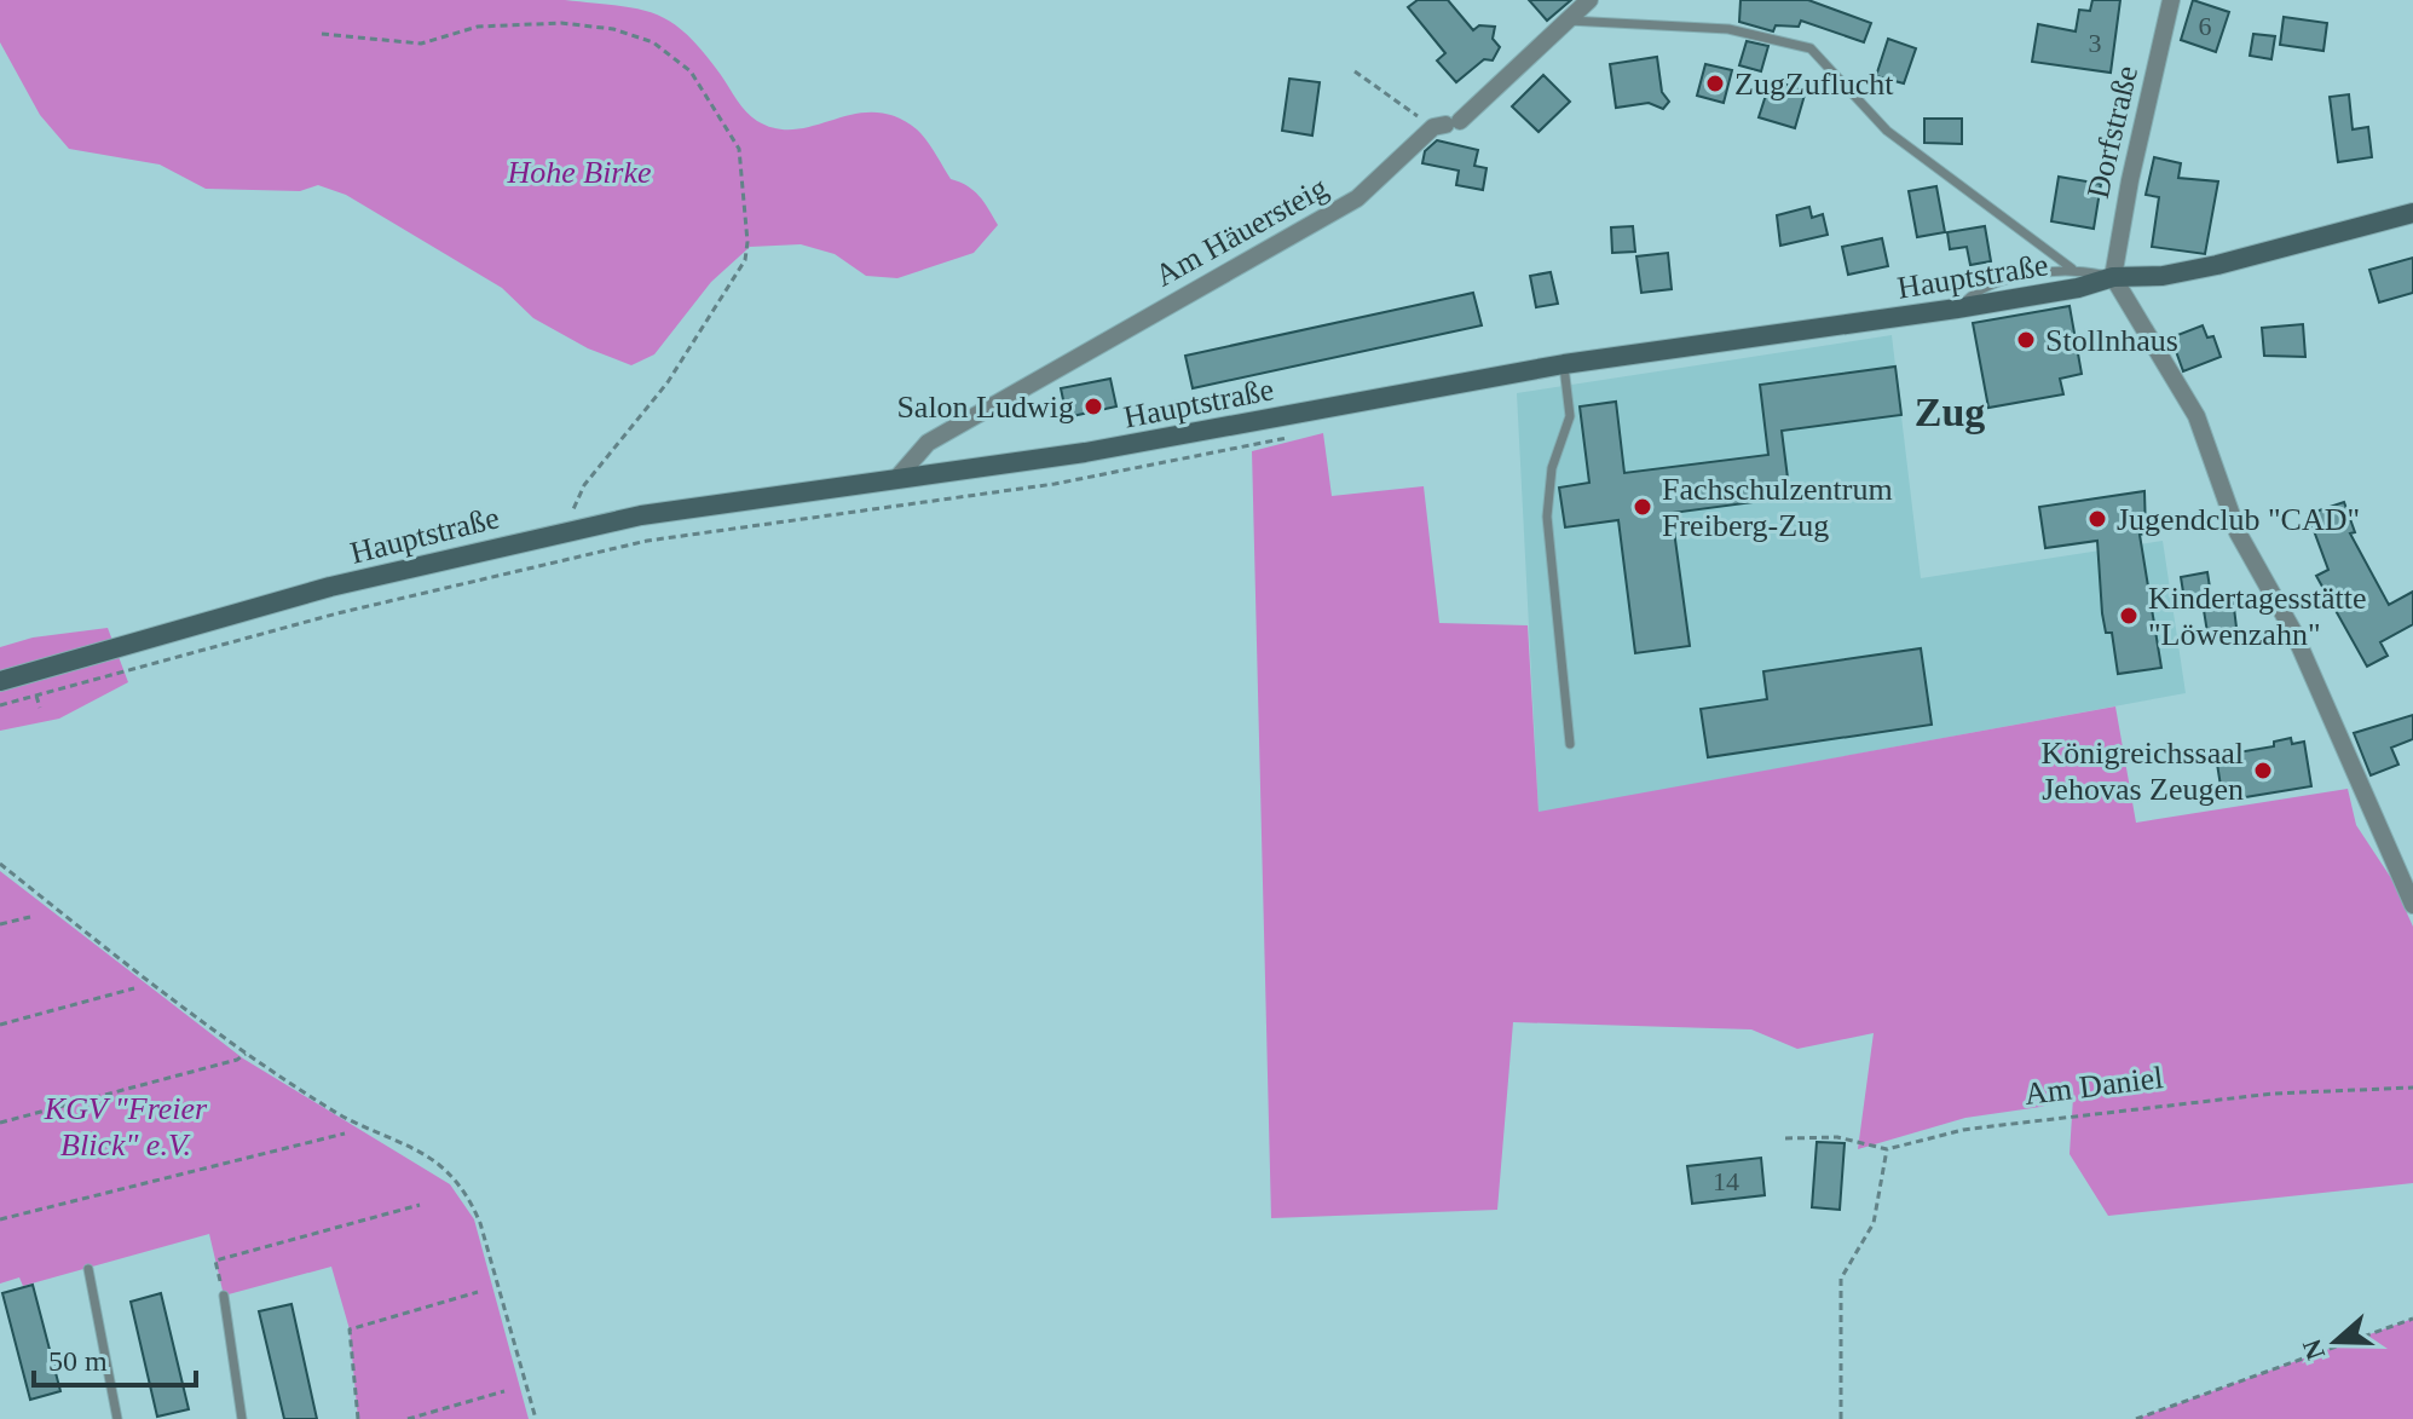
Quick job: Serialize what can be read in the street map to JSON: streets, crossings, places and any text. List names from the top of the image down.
{
  "streets": {
    "street": ["Dorfstraße", "Am Häuersteig", "Hauptstraße"],
    "path": ["Am Daniel"]
  },
  "crossings": [
    ["Dorfstraße", "Hauptstraße"],
    ["Am Häuersteig", "Hauptstraße"]
  ],
  "districts": ["Zug"],
  "parks": ["Hohe Birke", "KGV \"Freier Blick\" e.V."],
  "places": [
    "ZugZuflucht",
    "Stollnhaus",
    "Salon Ludwig",
    "Fachschulzentrum Freiberg-Zug",
    "Jugendclub \"CAD\"",
    "Kindertagesstätte \"Löwenzahn\"",
    "Königreichssaal Jehovas Zeugen"
  ],
  "house_numbers": ["6", "3", "14"],
  "scale_bar": "50 m",
  "north": "left"
}
